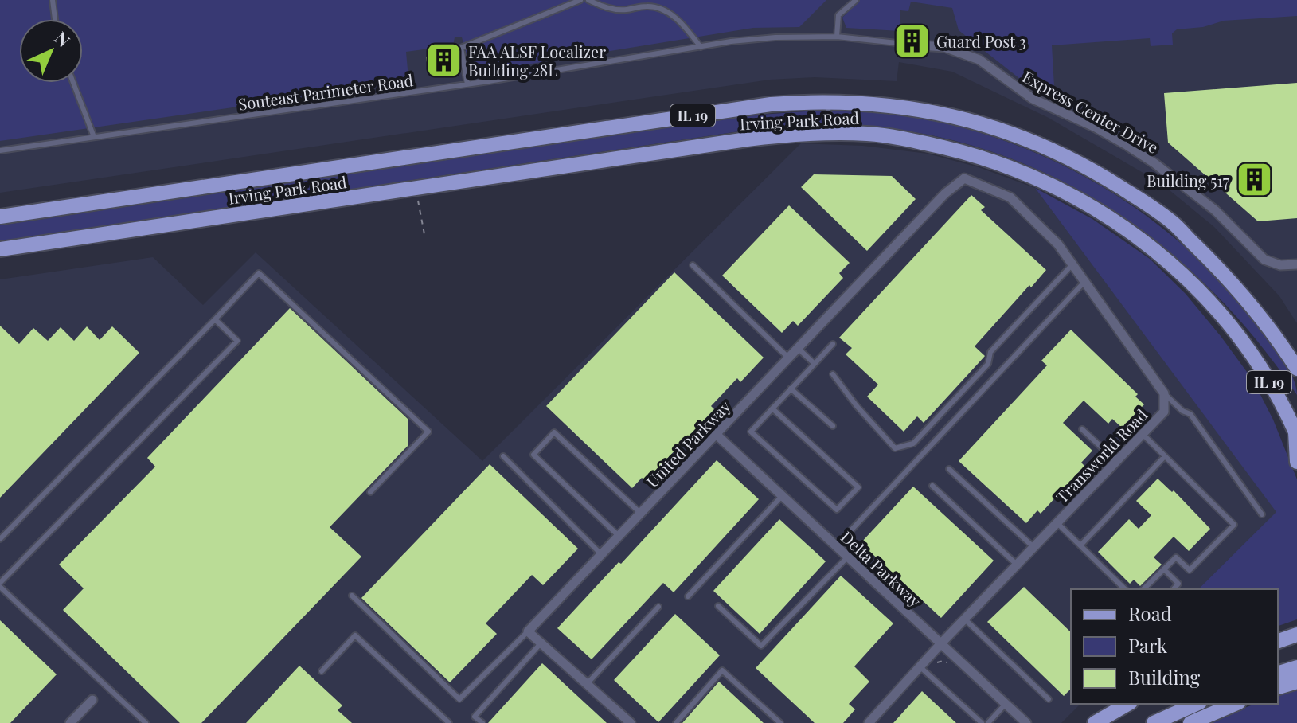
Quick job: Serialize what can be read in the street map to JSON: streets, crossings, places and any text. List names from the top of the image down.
{
  "streets": {
    "main road": ["IL 19", "Irving Park Road"],
    "street": [
      "Express Center Drive",
      "United Parkway",
      "Transworld Road",
      "Delta Parkway"
    ],
    "lane": ["Souteast Parimeter Road"]
  },
  "crossings": [
    ["Souteast Parimeter Road", "Express Center Drive"],
    ["United Parkway", "Delta Parkway"],
    ["Transworld Road", "Delta Parkway"]
  ],
  "places": {
    "building": ["Guard Post 3", "FAA ALSF Localizer Building 28L", "Building 517"]
  },
  "legend": ["Road", "Park", "Building"],
  "north": "top right"
}
